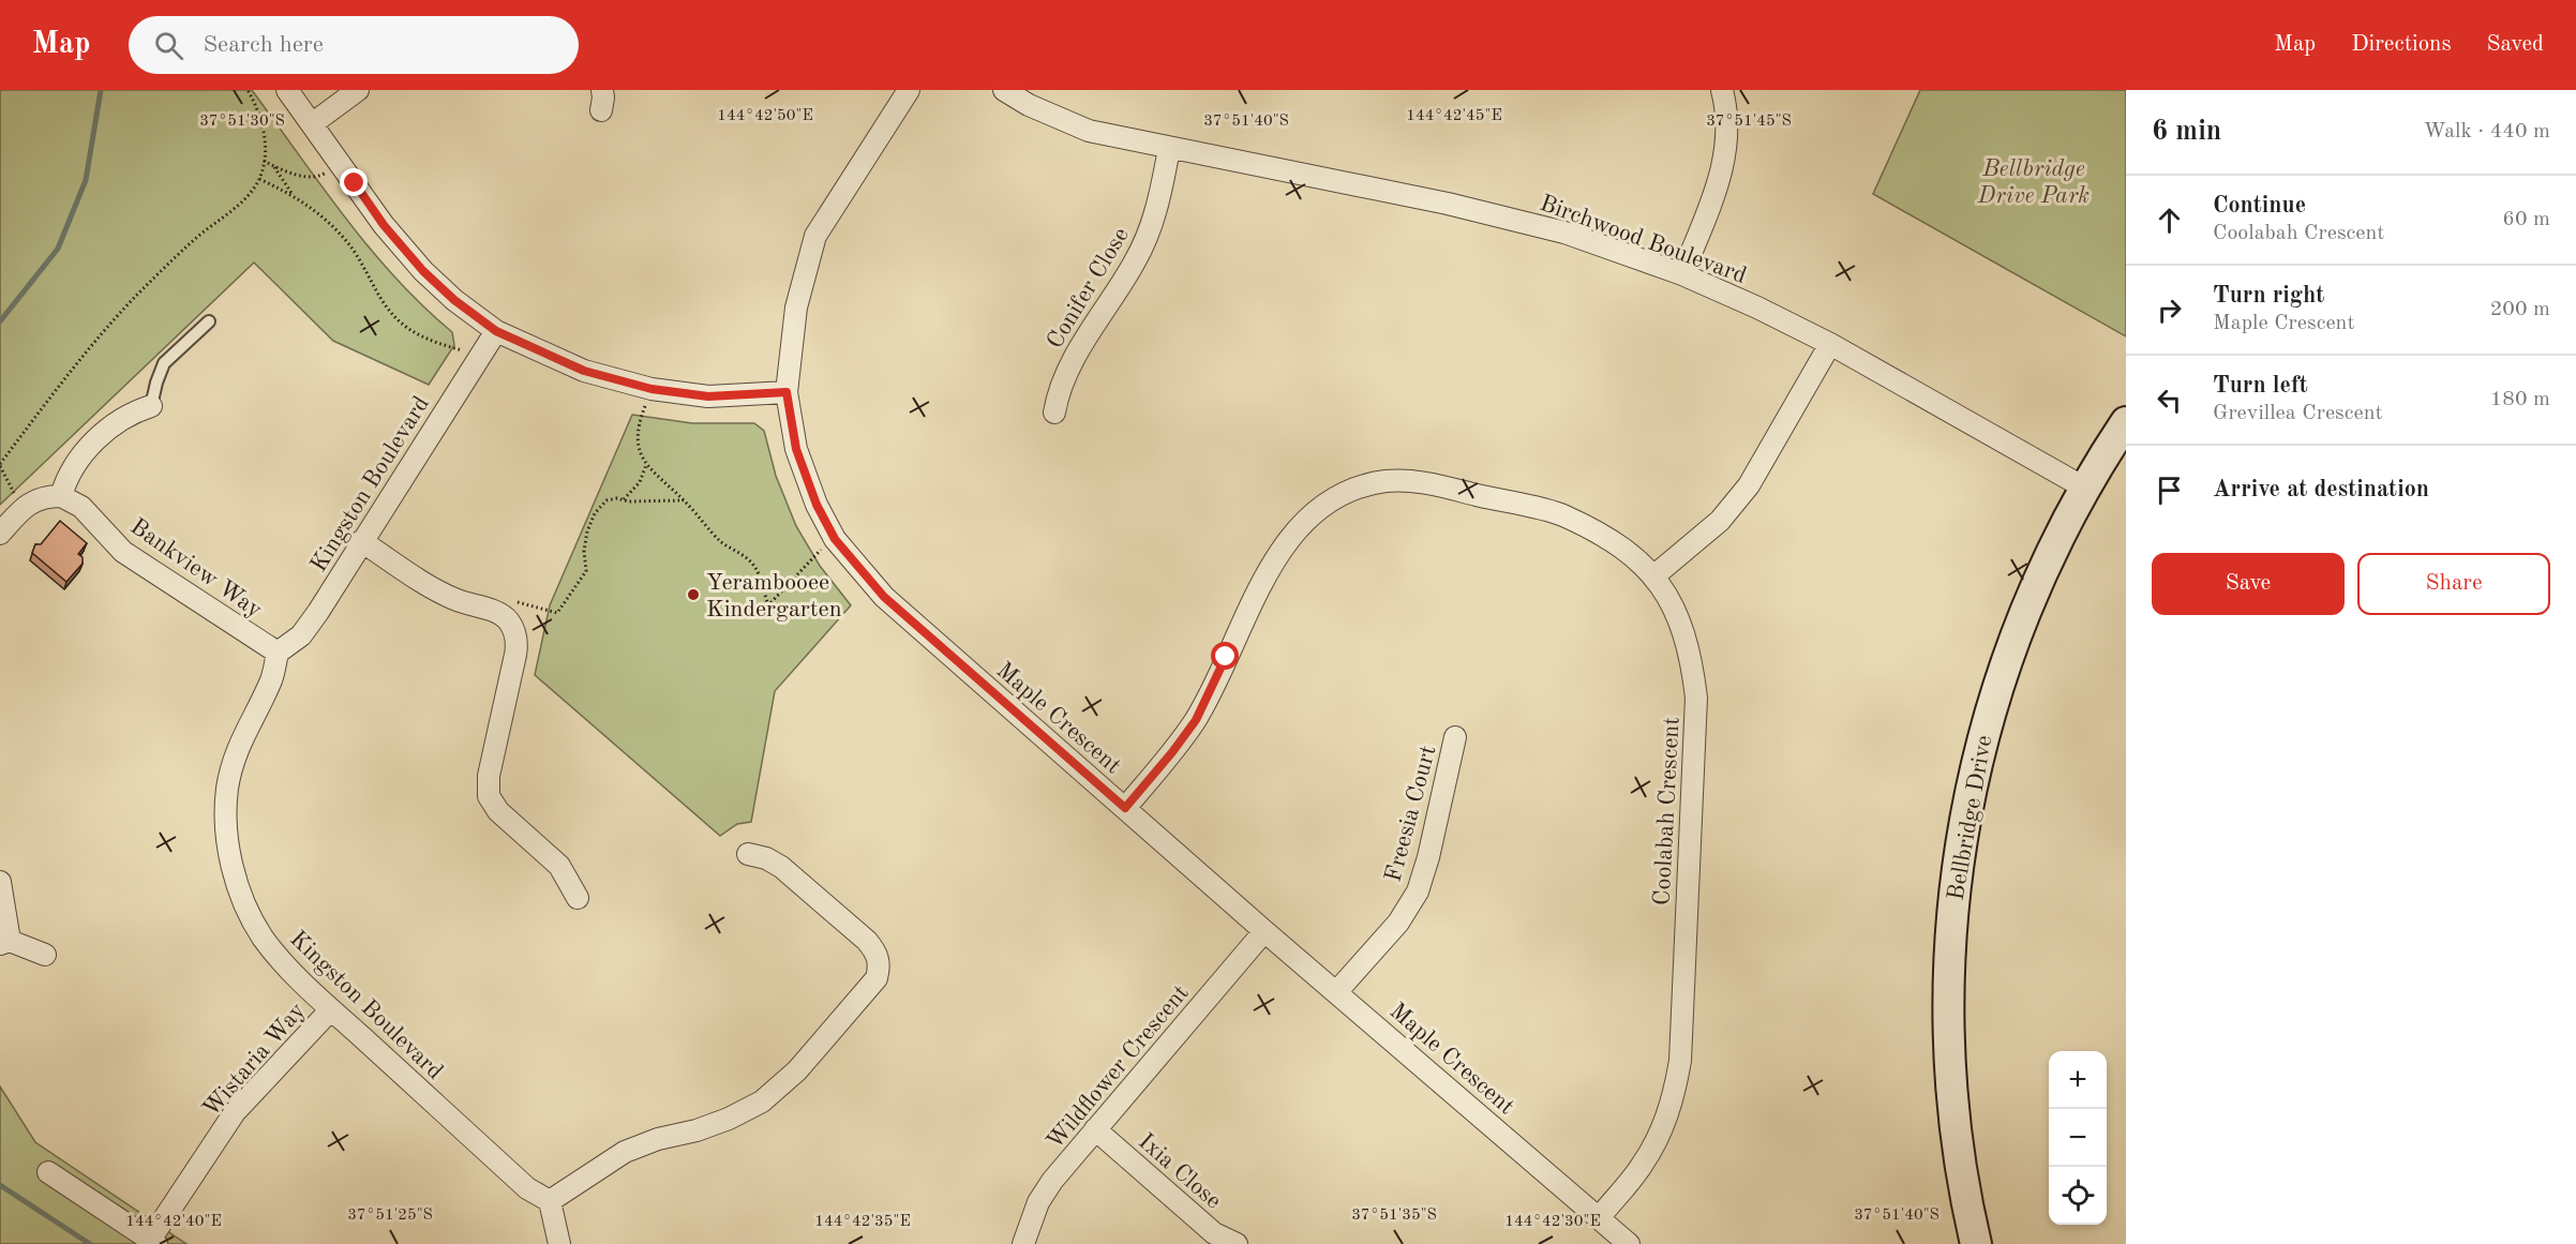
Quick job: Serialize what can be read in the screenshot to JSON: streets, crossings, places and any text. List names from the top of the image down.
{
  "streets": {
    "street": [
      "Birchwood Boulevard",
      "Conifer Close",
      "Kingston Boulevard",
      "Bankview Way",
      "Maple Crescent",
      "Coolabah Crescent",
      "Freesia Court",
      "Bellbridge Drive",
      "Wistaria Way",
      "Wildflower Crescent",
      "Ixia Close"
    ]
  },
  "crossings": [
    ["Birchwood Boulevard", "Conifer Close"],
    ["Birchwood Boulevard", "Bellbridge Drive"],
    ["Kingston Boulevard", "Bankview Way"],
    ["Kingston Boulevard", "Wistaria Way"],
    ["Maple Crescent", "Coolabah Crescent"],
    ["Maple Crescent", "Freesia Court"],
    ["Maple Crescent", "Wildflower Crescent"],
    ["Wildflower Crescent", "Ixia Close"]
  ],
  "parks": ["Bellbridge Drive Park"],
  "places": ["Yerambooee Kindergarten"],
  "page": {
    "header": "Map",
    "search": "Search here",
    "nav": ["Map", "Directions", "Saved"],
    "heading": ["6 min", "Walk · 440 m"],
    "list": [
      ["Continue", "Coolabah Crescent", "60 m"],
      ["Turn right", "Maple Crescent", "200 m"],
      ["Turn left", "Grevillea Crescent", "180 m"],
      "Arrive at destination"
    ],
    "buttons": ["Save", "Share"],
    "map_buttons": ["+", "−"]
  },
  "coordinates": [
    "144°42'50\"E",
    "144°42'45\"E",
    "37°51'30\"S",
    "37°51'40\"S",
    "37°51'45\"S",
    "37°51'25\"S",
    "37°51'35\"S",
    "144°42'40\"E",
    "144°42'35\"E",
    "144°42'30\"E"
  ]
}
